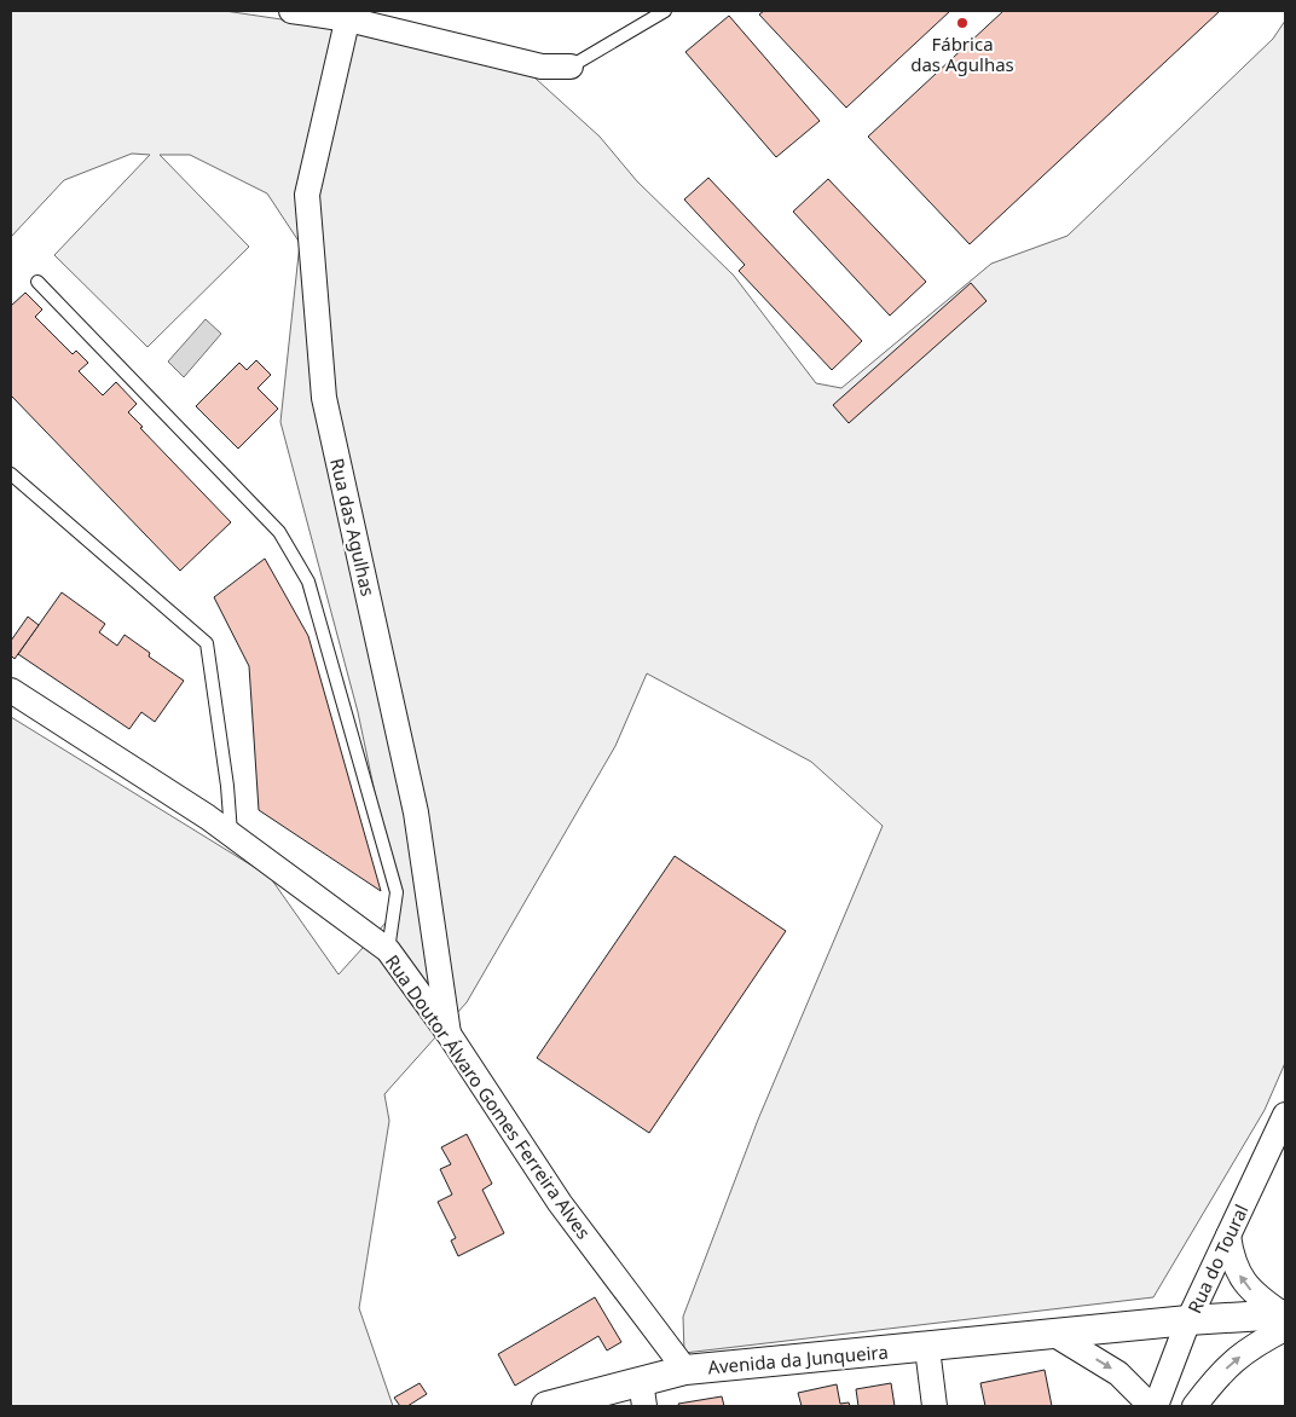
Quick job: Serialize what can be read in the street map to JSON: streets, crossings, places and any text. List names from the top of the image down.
{
  "streets": {
    "street": [
      "Rua das Agulhas",
      "Rua Doutor Álvaro Gomes Ferreira Alves",
      "Rua do Toural",
      "Avenida da Junqueira"
    ]
  },
  "crossings": [
    ["Rua das Agulhas", "Rua Doutor Álvaro Gomes Ferreira Alves"],
    ["Rua Doutor Álvaro Gomes Ferreira Alves", "Avenida da Junqueira"],
    ["Rua do Toural", "Avenida da Junqueira"]
  ],
  "places": ["Fábrica das Agulhas"]
}
